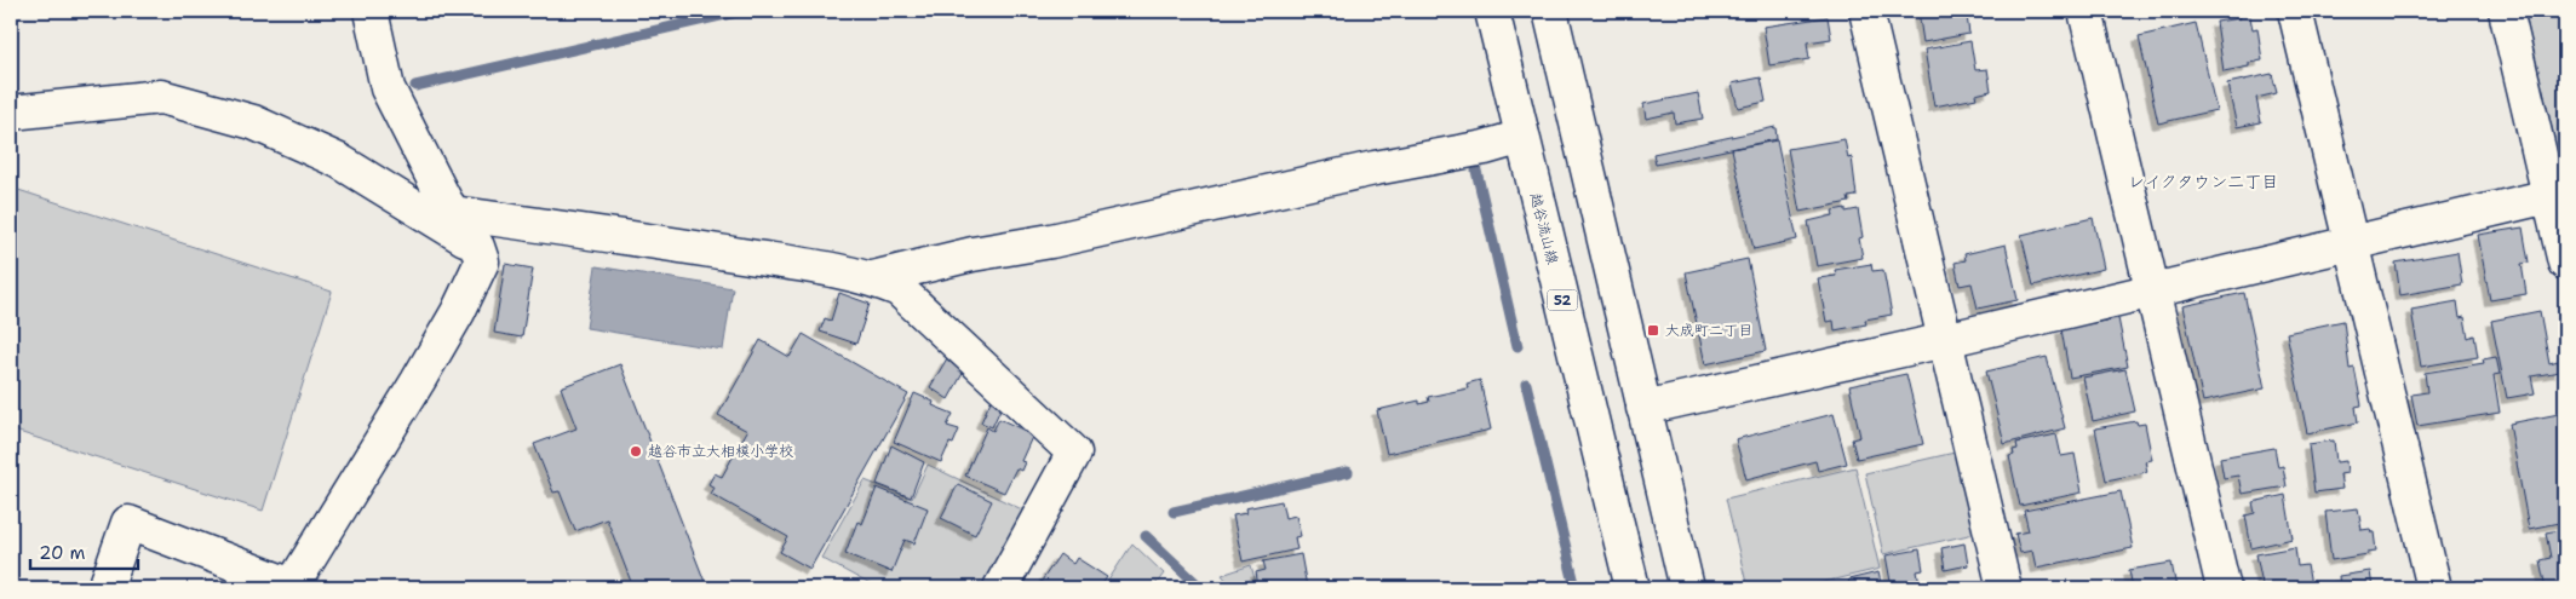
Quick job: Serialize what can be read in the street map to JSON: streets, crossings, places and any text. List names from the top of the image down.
{
  "streets": {
    "street": ["越谷流山線", "52"]
  },
  "districts": ["レイクタウン二丁目"],
  "places": {
    "transit": ["大成町二丁目"],
    "other": ["越谷市立大相模小学校"]
  },
  "scale_bar": "20 m"
}
